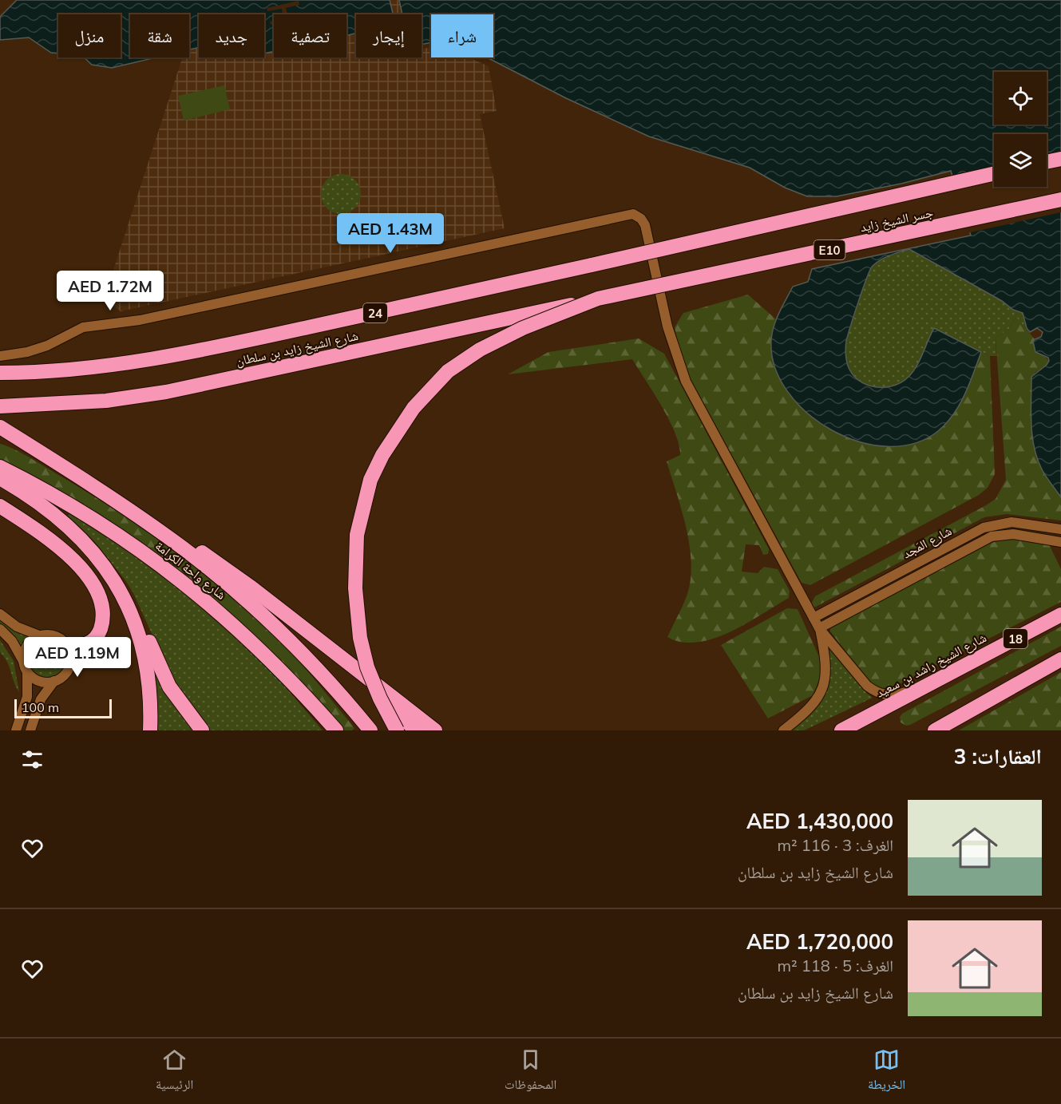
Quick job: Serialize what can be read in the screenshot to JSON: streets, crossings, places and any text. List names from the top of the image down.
{
  "streets": {
    "highway": [
      "جسر الشيخ زايد",
      "E10",
      "24",
      "شارع الشيخ زايد بن سلطان",
      "شارع واحة الكرامة",
      "18",
      "شارع الشيخ راشد بن سعيد"
    ],
    "street": ["شارع المَجد"]
  },
  "crossings": [
    ["جسر الشيخ زايد", "شارع الشيخ زايد بن سلطان"]
  ],
  "scale_bar": "100 m",
  "page": {
    "chip": [
      "شراء",
      "إيجار",
      "تصفية",
      "جديد",
      "شقة",
      "منزل"
    ],
    "price": ["AED 1.43M", "AED 1.72M", "AED 1.19M"],
    "scale": "100 m",
    "heading": "العقارات: 3",
    "list": [
      {
        "name": "AED 1,430,000",
        "note": "الغرف: 3 · 116 m² · شارع الشيخ زايد بن سلطان"
      },
      {
        "name": "AED 1,720,000",
        "note": "الغرف: 5 · 118 m² · شارع الشيخ زايد بن سلطان"
      }
    ],
    "tabs": ["الخريطة", "المحفوظات", "الرئيسية"]
  }
}
